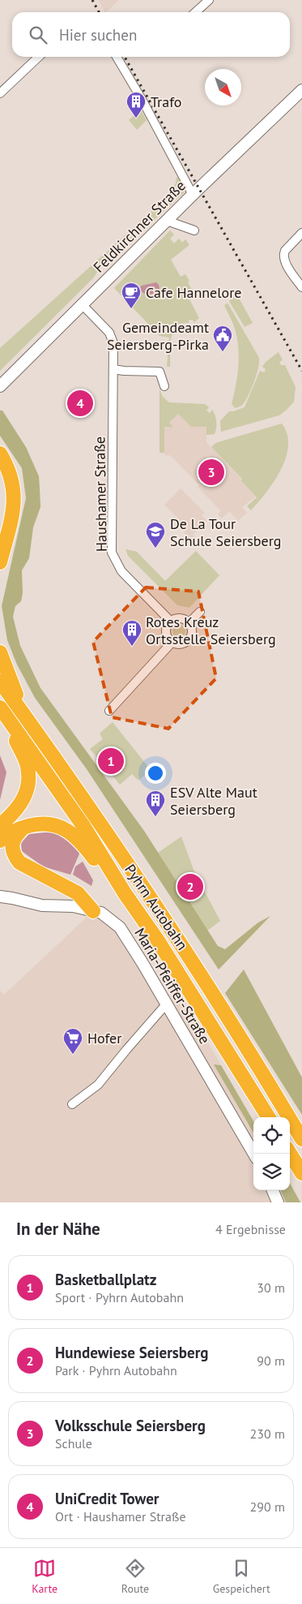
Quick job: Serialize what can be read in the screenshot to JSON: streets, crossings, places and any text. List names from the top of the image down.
{
  "streets": {
    "highway": ["Pyhrn Autobahn"],
    "main road": ["Feldkirchner Straße", "Maria-Pfeiffer-Straße"],
    "street": ["Haushamer Straße"]
  },
  "crossings": [
    ["Feldkirchner Straße", "Haushamer Straße"]
  ],
  "places": {
    "building": ["Trafo", "Rotes Kreuz Ortsstelle Seiersberg", "ESV Alte Maut Seiersberg"],
    "cafe": ["Cafe Hannelore"],
    "public building": ["Gemeindeamt Seiersberg-Pirka"],
    "school or university": ["De La Tour Schule Seiersberg"],
    "supermarket": ["Hofer"]
  },
  "north": "bottom right",
  "page": {
    "search": "Hier suchen",
    "pins": [
      "4",
      "3",
      "1",
      "2"
    ],
    "heading": ["In der Nähe", "4 Ergebnisse"],
    "list": [
      {
        "mark": "1",
        "name": "Basketballplatz",
        "note": "Sport · Pyhrn Autobahn",
        "value": "30 m"
      },
      {
        "mark": "2",
        "name": "Hundewiese Seiersberg",
        "note": "Park · Pyhrn Autobahn",
        "value": "90 m"
      },
      {
        "mark": "3",
        "name": "Volksschule Seiersberg",
        "note": "Schule",
        "value": "230 m"
      },
      {
        "mark": "4",
        "name": "UniCredit Tower",
        "note": "Ort · Haushamer Straße",
        "value": "290 m"
      }
    ],
    "nav": ["Karte", "Route", "Gespeichert"]
  }
}
